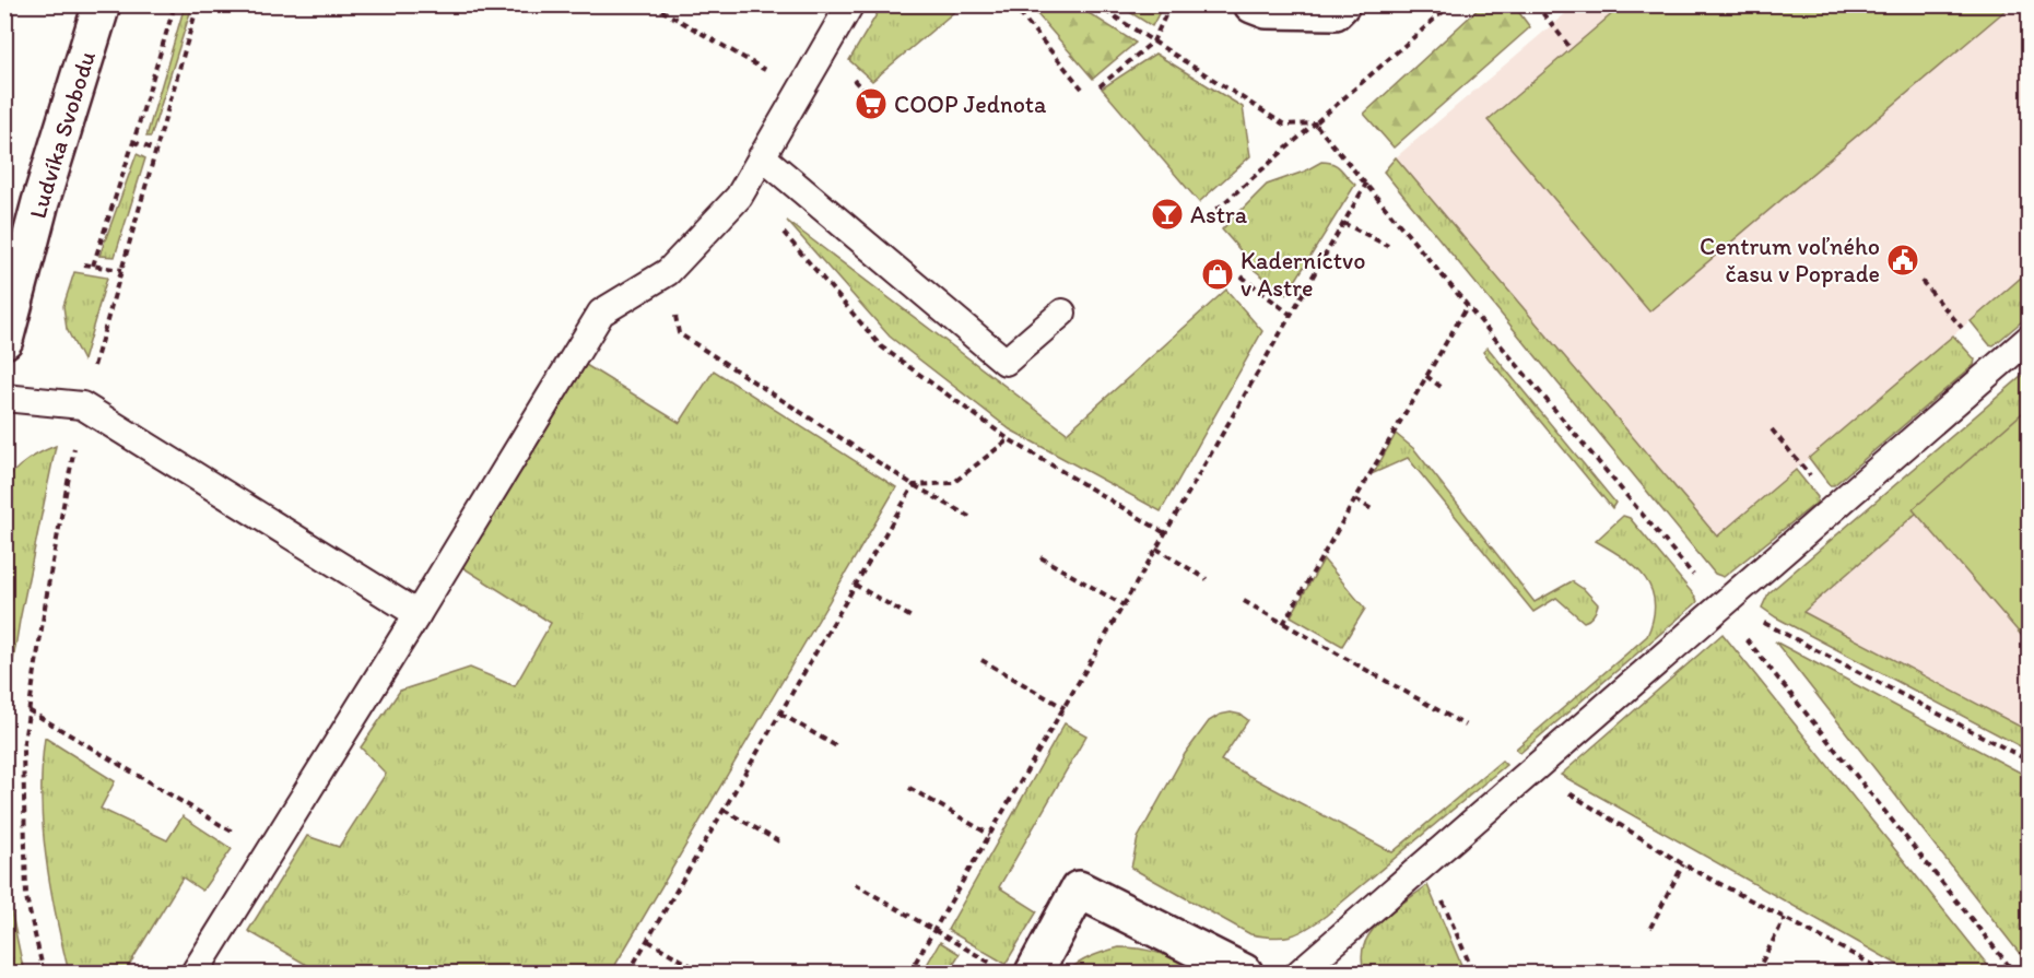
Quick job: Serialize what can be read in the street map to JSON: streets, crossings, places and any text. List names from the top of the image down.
{
  "streets": {
    "street": ["Ludvíka Svobodu"]
  },
  "places": {
    "supermarket": ["COOP Jednota"],
    "bar": ["Astra"],
    "public building": ["Centrum voľného času v Poprade"],
    "shop": ["Kaderníctvo v Astre"]
  }
}
